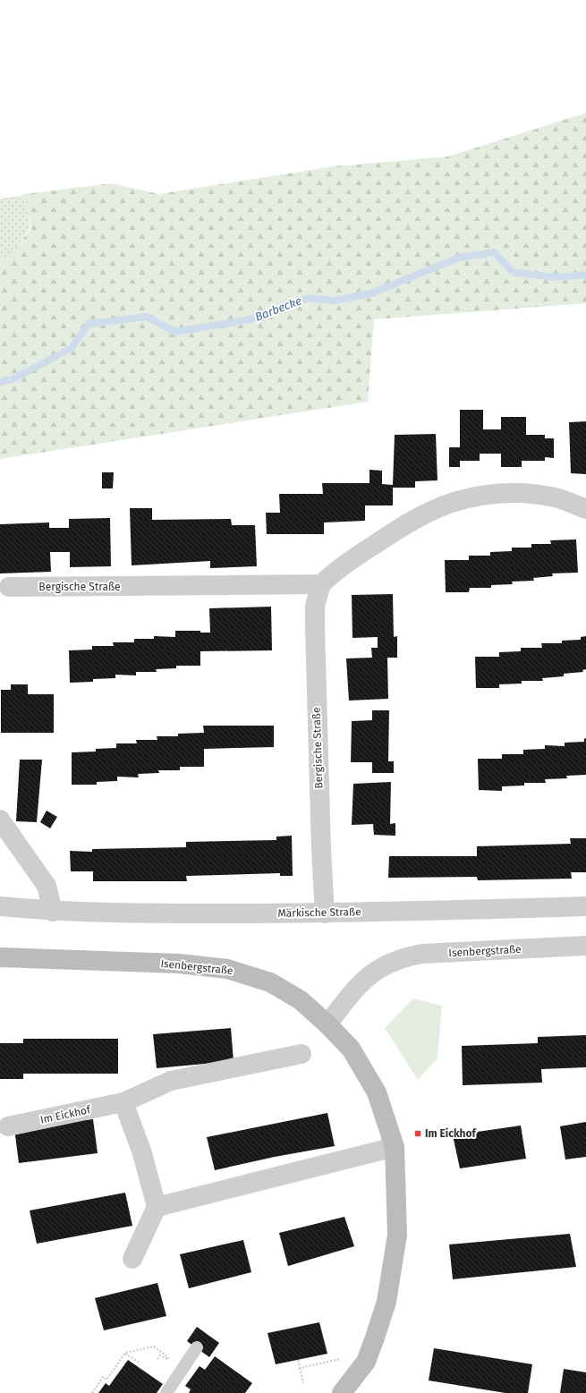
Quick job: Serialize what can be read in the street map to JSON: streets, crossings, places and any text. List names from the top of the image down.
{
  "streets": {
    "main road": ["Isenbergstraße"],
    "street": ["Bergische Straße", "Märkische Straße", "Im Eickhof"]
  },
  "crossings": [
    ["Bergische Straße", "Märkische Straße"]
  ],
  "water": ["Barbecke"],
  "places": {
    "transit": ["Im Eickhof"]
  }
}
